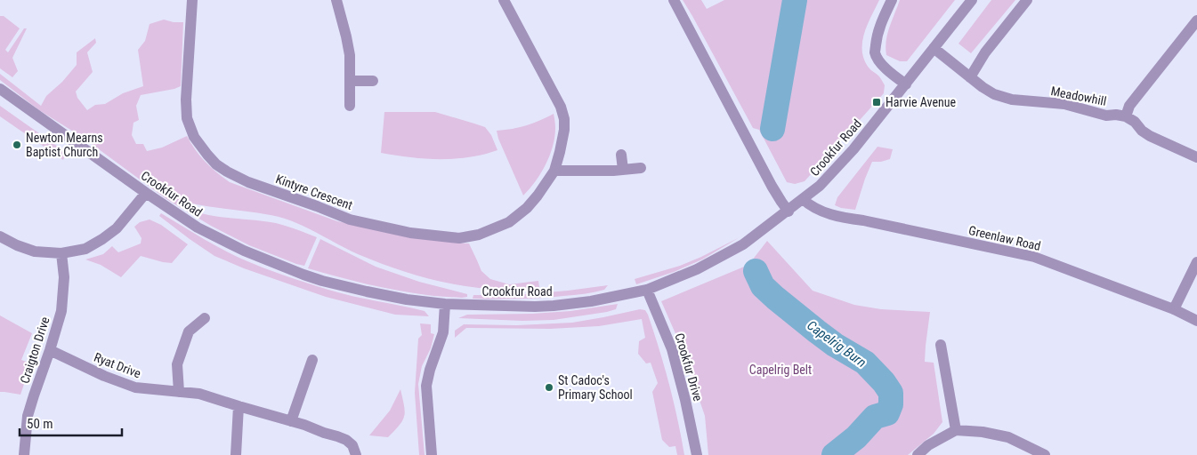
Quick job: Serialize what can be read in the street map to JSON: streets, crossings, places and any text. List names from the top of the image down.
{
  "streets": {
    "street": [
      "Meadowhill",
      "Crookfur Road",
      "Kintyre Crescent",
      "Greenlaw Road",
      "Craigton Drive",
      "Ryat Drive",
      "Crookfur Drive"
    ]
  },
  "crossings": [
    ["Meadowhill", "Crookfur Road"],
    ["Crookfur Road", "Greenlaw Road"],
    ["Crookfur Road", "Crookfur Drive"],
    ["Craigton Drive", "Ryat Drive"]
  ],
  "water": ["Capelrig Burn"],
  "parks": ["Capelrig Belt"],
  "places": {
    "transit": ["Harvie Avenue"],
    "other": ["Newton Mearns Baptist Church", "St Cadoc's Primary School"]
  },
  "scale_bar": "50 m"
}
